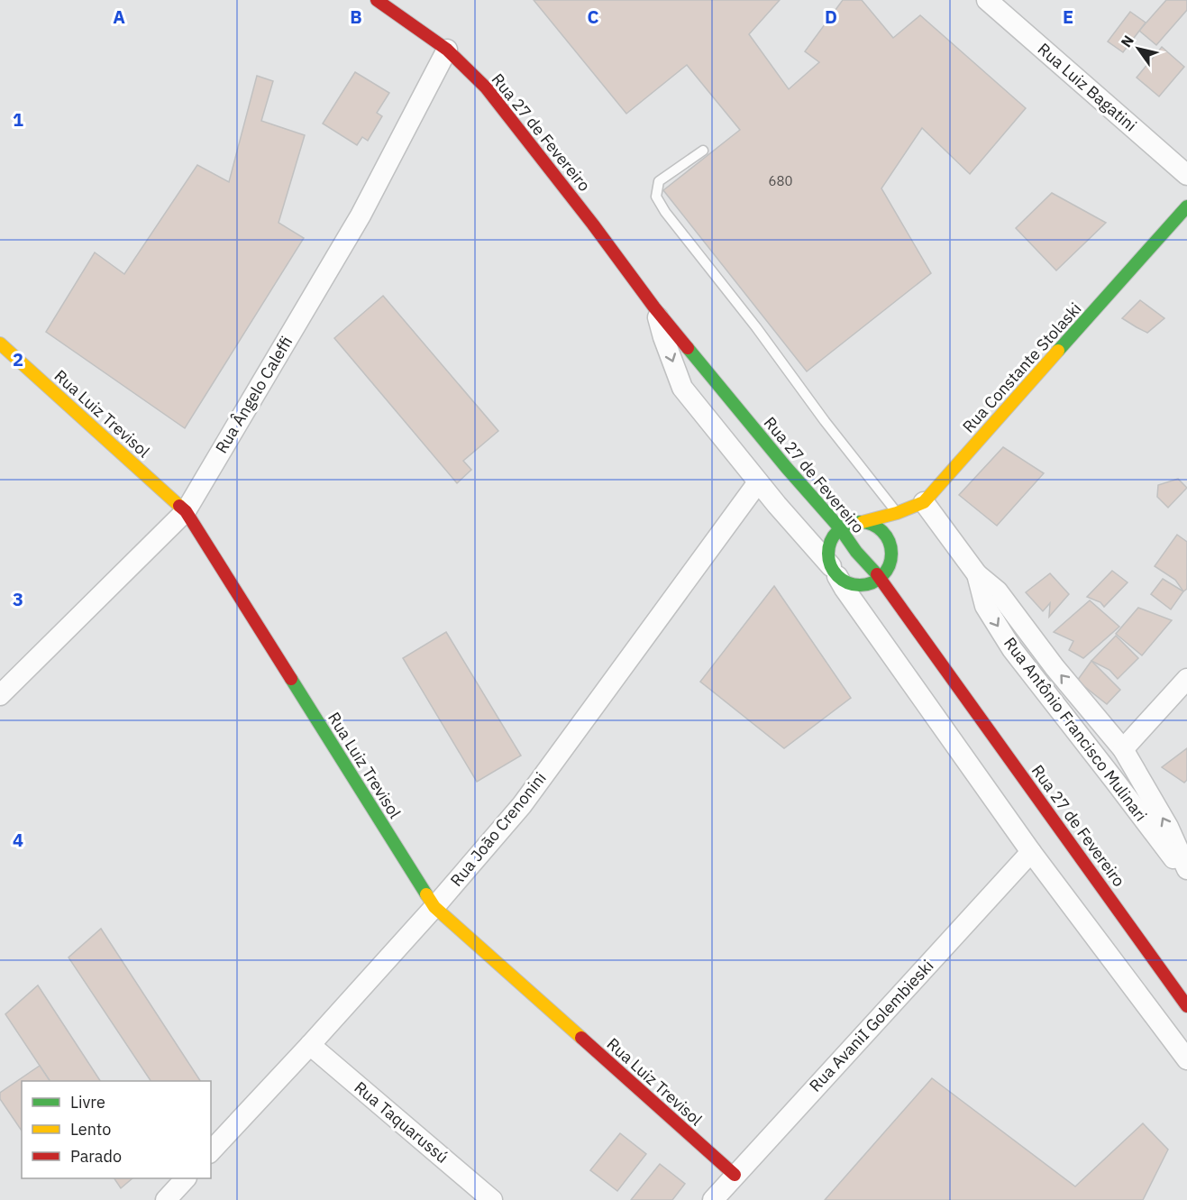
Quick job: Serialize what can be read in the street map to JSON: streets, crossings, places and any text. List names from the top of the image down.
{
  "streets": {
    "street": [
      "Rua Luiz Bagatini",
      "Rua 27 de Fevereiro",
      "Rua Constante Stolaski",
      "Rua Ângelo Caleffi",
      "Rua Luiz Trevisol",
      "Rua Antônio Francisco Mulinari",
      "Rua João Crenonini",
      "Rua AvaniI Golembieski",
      "Rua Taquarussú"
    ]
  },
  "crossings": [
    ["Rua 27 de Fevereiro", "Rua Constante Stolaski"],
    ["Rua 27 de Fevereiro", "Rua Ângelo Caleffi"],
    ["Rua Constante Stolaski", "Rua Antônio Francisco Mulinari"],
    ["Rua Ângelo Caleffi", "Rua Luiz Trevisol"],
    ["Rua Luiz Trevisol", "Rua João Crenonini"],
    ["Rua Luiz Trevisol", "Rua AvaniI Golembieski"],
    ["Rua João Crenonini", "Rua Taquarussú"]
  ],
  "house_numbers": ["680"],
  "legend": ["Livre", "Lento", "Parado"],
  "north": "top left",
  "grid": {
    "columns": [
      "A",
      "B",
      "C",
      "D",
      "E"
    ],
    "rows": [
      "1",
      "2",
      "3",
      "4"
    ]
  }
}
